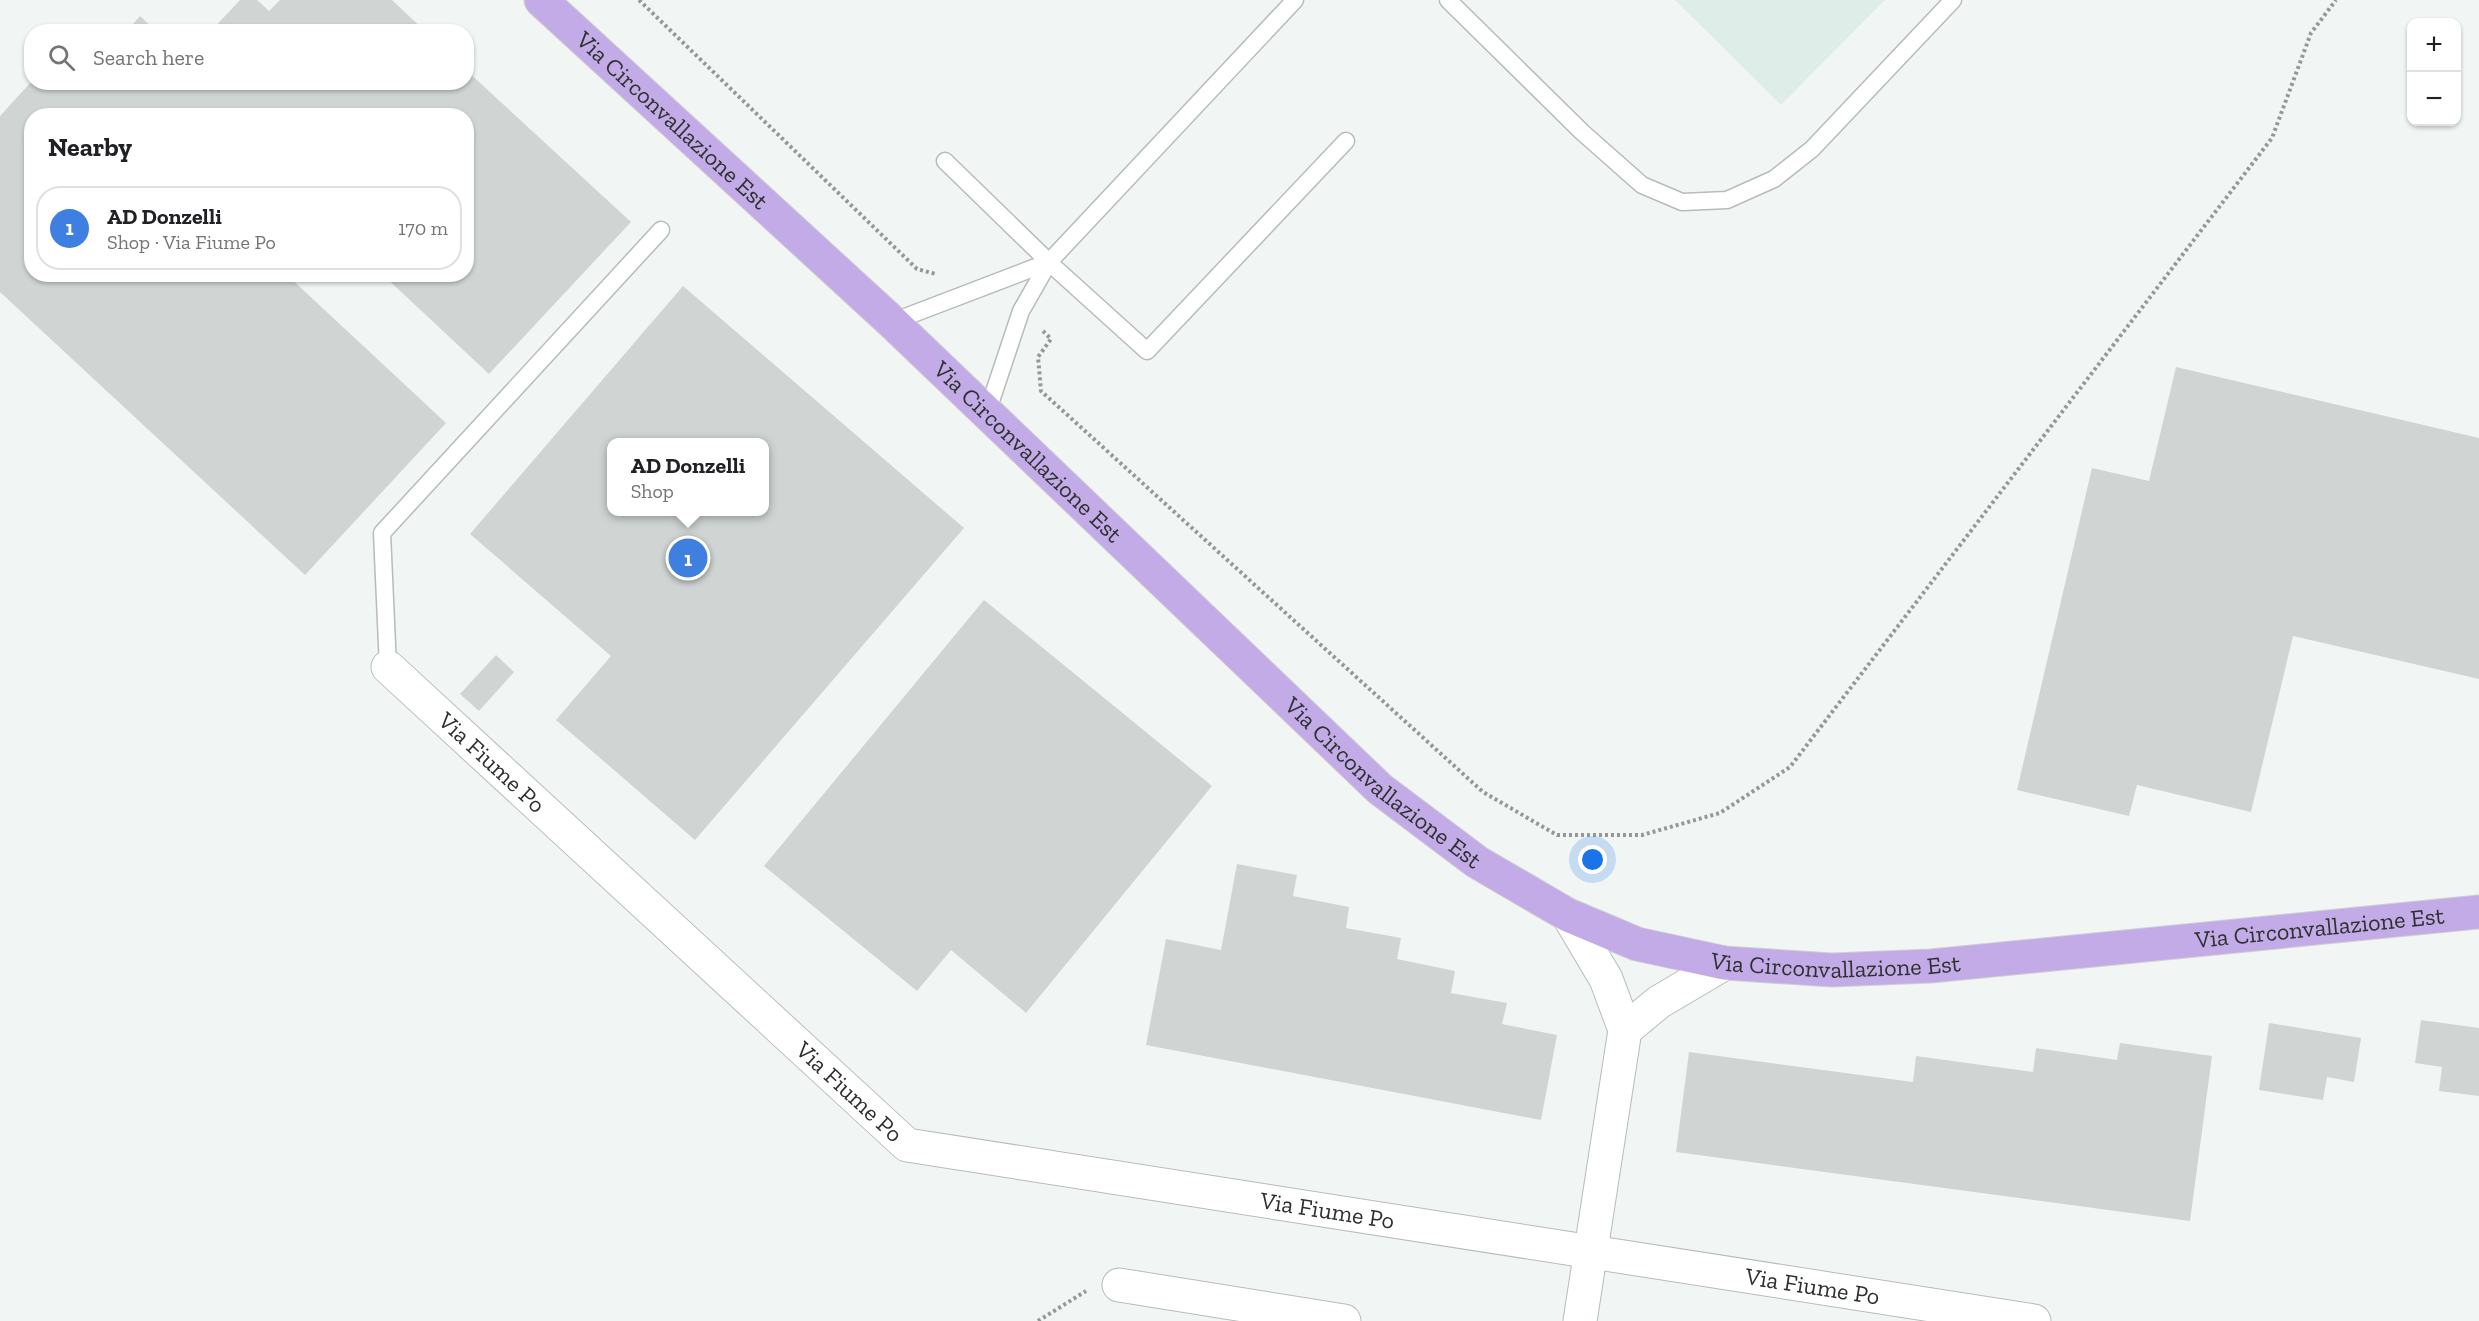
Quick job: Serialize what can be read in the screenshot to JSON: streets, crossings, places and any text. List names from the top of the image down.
{
  "streets": {
    "main road": ["Via Circonvallazione Est"],
    "street": ["Via Fiume Po"]
  },
  "page": {
    "map_buttons": ["+", "−"],
    "search": "Search here",
    "heading": "Nearby",
    "list": [
      {
        "mark": "1",
        "name": "AD Donzelli",
        "note": "Shop · Via Fiume Po",
        "value": "170 m"
      }
    ],
    "popup": ["AD Donzelli", "Shop"],
    "pins": "1"
  }
}
